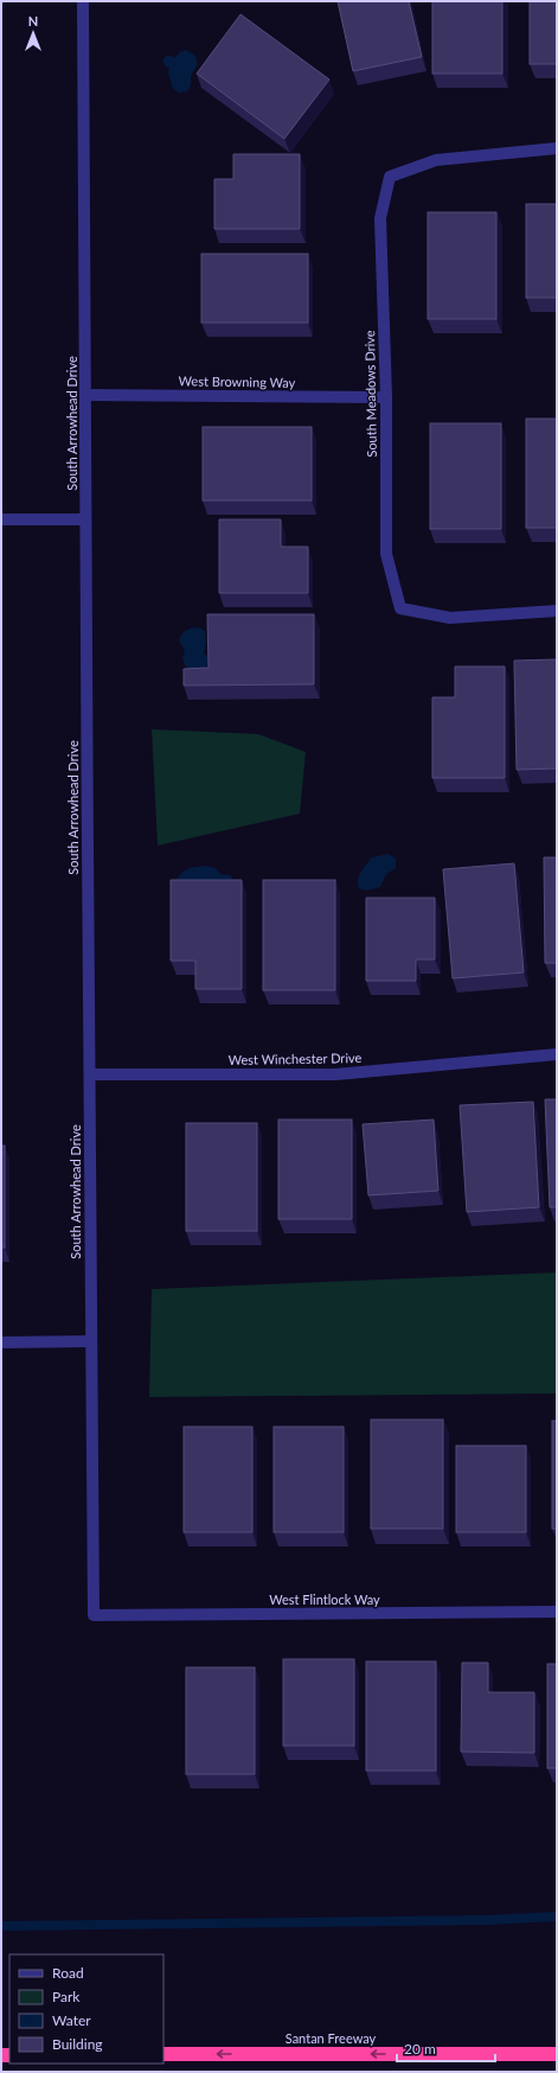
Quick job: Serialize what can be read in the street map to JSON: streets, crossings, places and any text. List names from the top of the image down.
{
  "streets": {
    "highway": ["Santan Freeway"],
    "street": [
      "West Browning Way",
      "South Meadows Drive",
      "South Arrowhead Drive",
      "West Winchester Drive",
      "West Flintlock Way"
    ]
  },
  "crossings": [
    ["West Browning Way", "South Meadows Drive"],
    ["West Browning Way", "South Arrowhead Drive"],
    ["South Arrowhead Drive", "West Winchester Drive"],
    ["South Arrowhead Drive", "West Flintlock Way"]
  ],
  "one_way": ["Santan Freeway"],
  "legend": [
    "Road",
    "Park",
    "Water",
    "Building"
  ],
  "scale_bar": "20 m",
  "north": "top"
}
